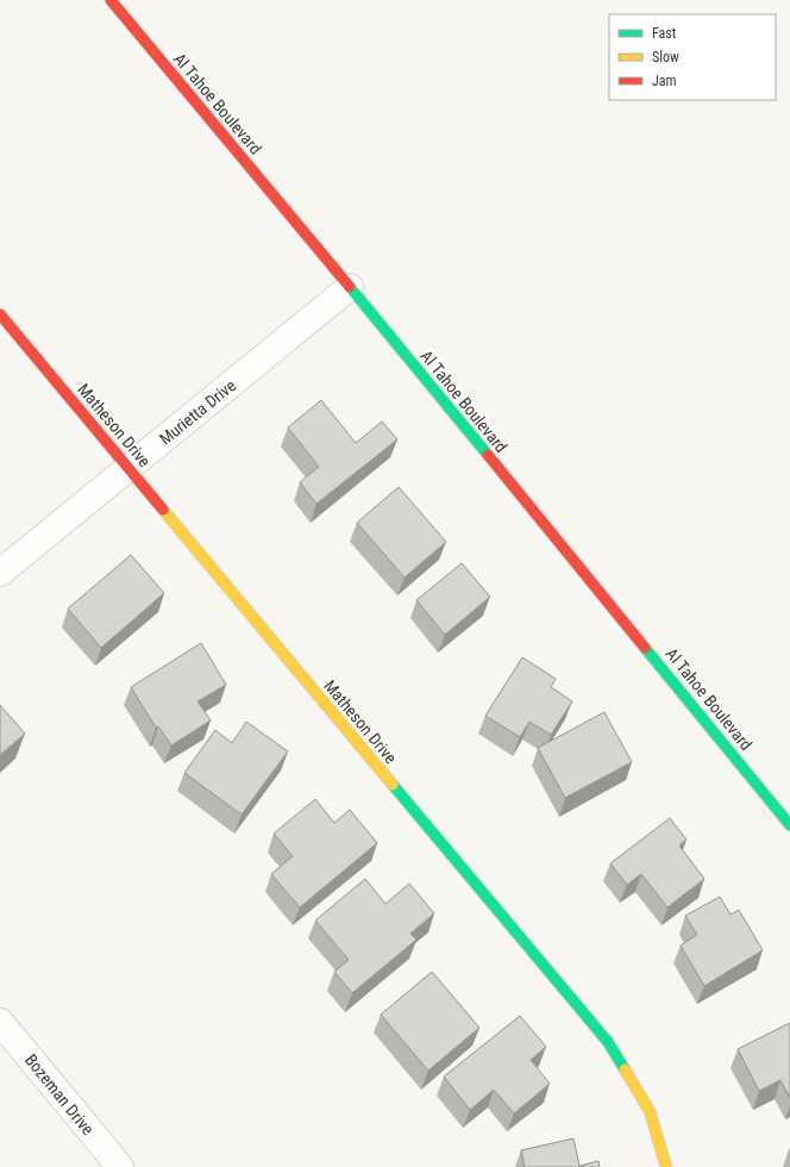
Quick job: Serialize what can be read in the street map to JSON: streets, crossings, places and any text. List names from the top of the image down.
{
  "streets": {
    "street": [
      "Al Tahoe Boulevard",
      "Murietta Drive",
      "Matheson Drive",
      "Bozeman Drive"
    ]
  },
  "crossings": [
    ["Al Tahoe Boulevard", "Murietta Drive"],
    ["Murietta Drive", "Matheson Drive"]
  ],
  "legend": ["Fast", "Slow", "Jam"]
}
